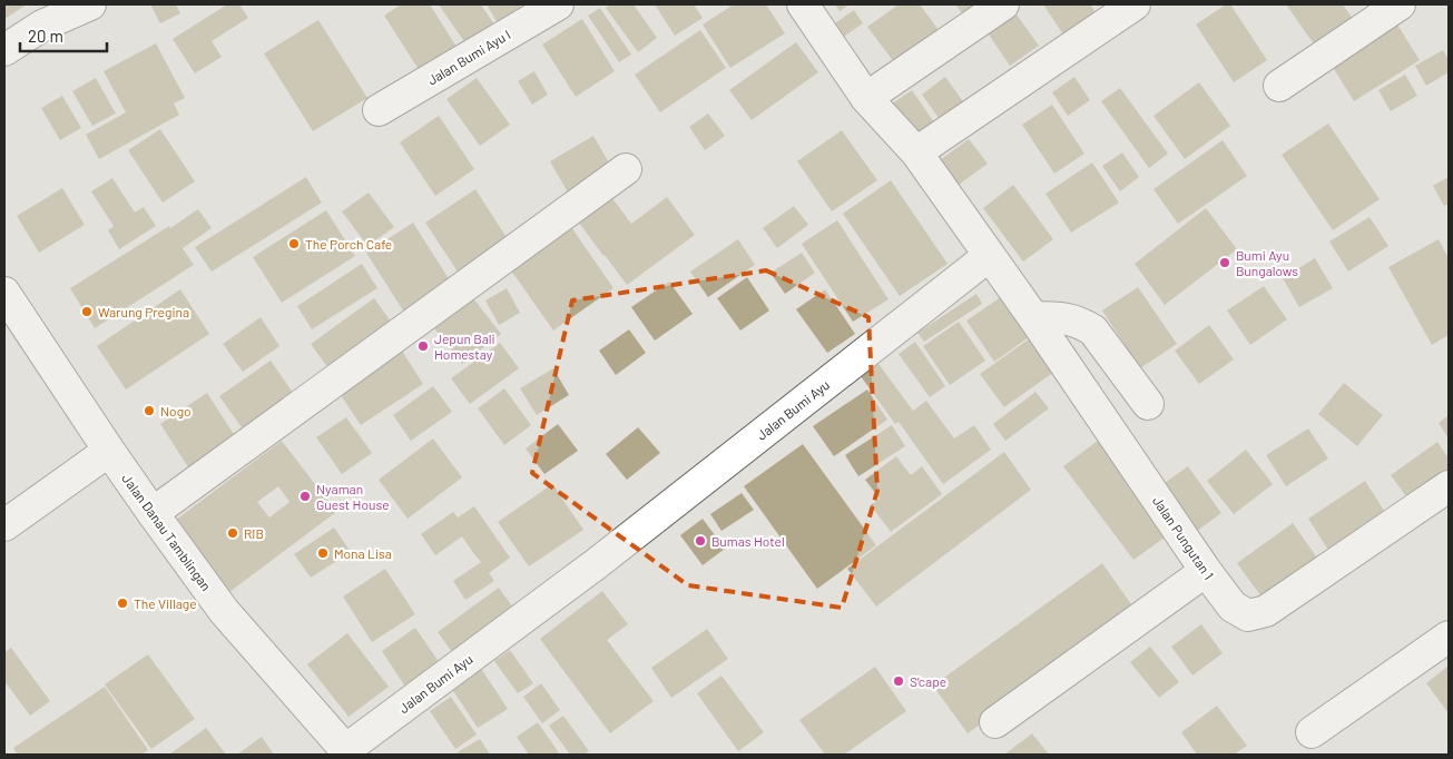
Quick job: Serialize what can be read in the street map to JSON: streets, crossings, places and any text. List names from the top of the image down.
{
  "streets": {
    "street": [
      "Jalan Bumi Ayu I",
      "Jalan Bumi Ayu",
      "Jalan Danau Tamblingan",
      "Jalan Pungutan 1"
    ]
  },
  "crossings": [
    ["Jalan Bumi Ayu", "Jalan Danau Tamblingan"],
    ["Jalan Bumi Ayu", "Jalan Pungutan 1"]
  ],
  "places": [
    "The Porch Cafe",
    "Bumi Ayu Bungalows",
    "Warung Pregina",
    "Jepun Bali Homestay",
    "Nogo",
    "Nyaman Guest House",
    "RIB",
    "Bumas Hotel",
    "Mona Lisa",
    "The Village",
    "S’cape"
  ],
  "scale_bar": "20 m"
}
